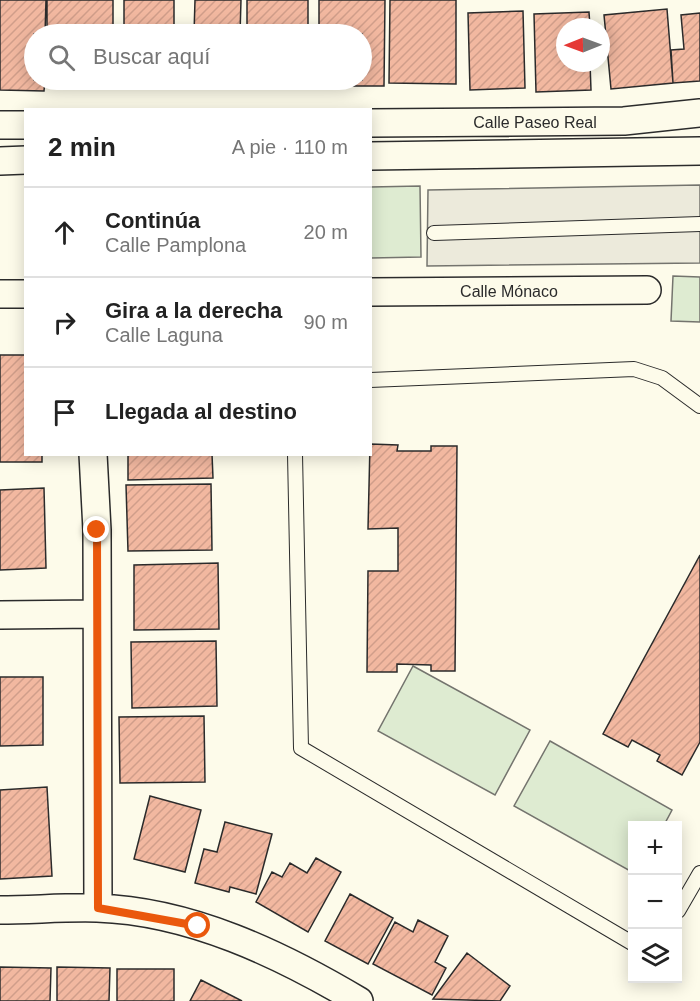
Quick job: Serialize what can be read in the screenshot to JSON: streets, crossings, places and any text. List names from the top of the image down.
{
  "streets": {
    "street": ["Calle Paseo Real", "Calle Mónaco"]
  },
  "north": "left",
  "page": {
    "search": "Buscar aquí",
    "heading": ["2 min", "A pie · 110 m"],
    "list": [
      ["Continúa", "Calle Pamplona", "20 m"],
      ["Gira a la derecha", "Calle Laguna", "90 m"],
      "Llegada al destino"
    ],
    "map_buttons": ["+", "−"]
  }
}
